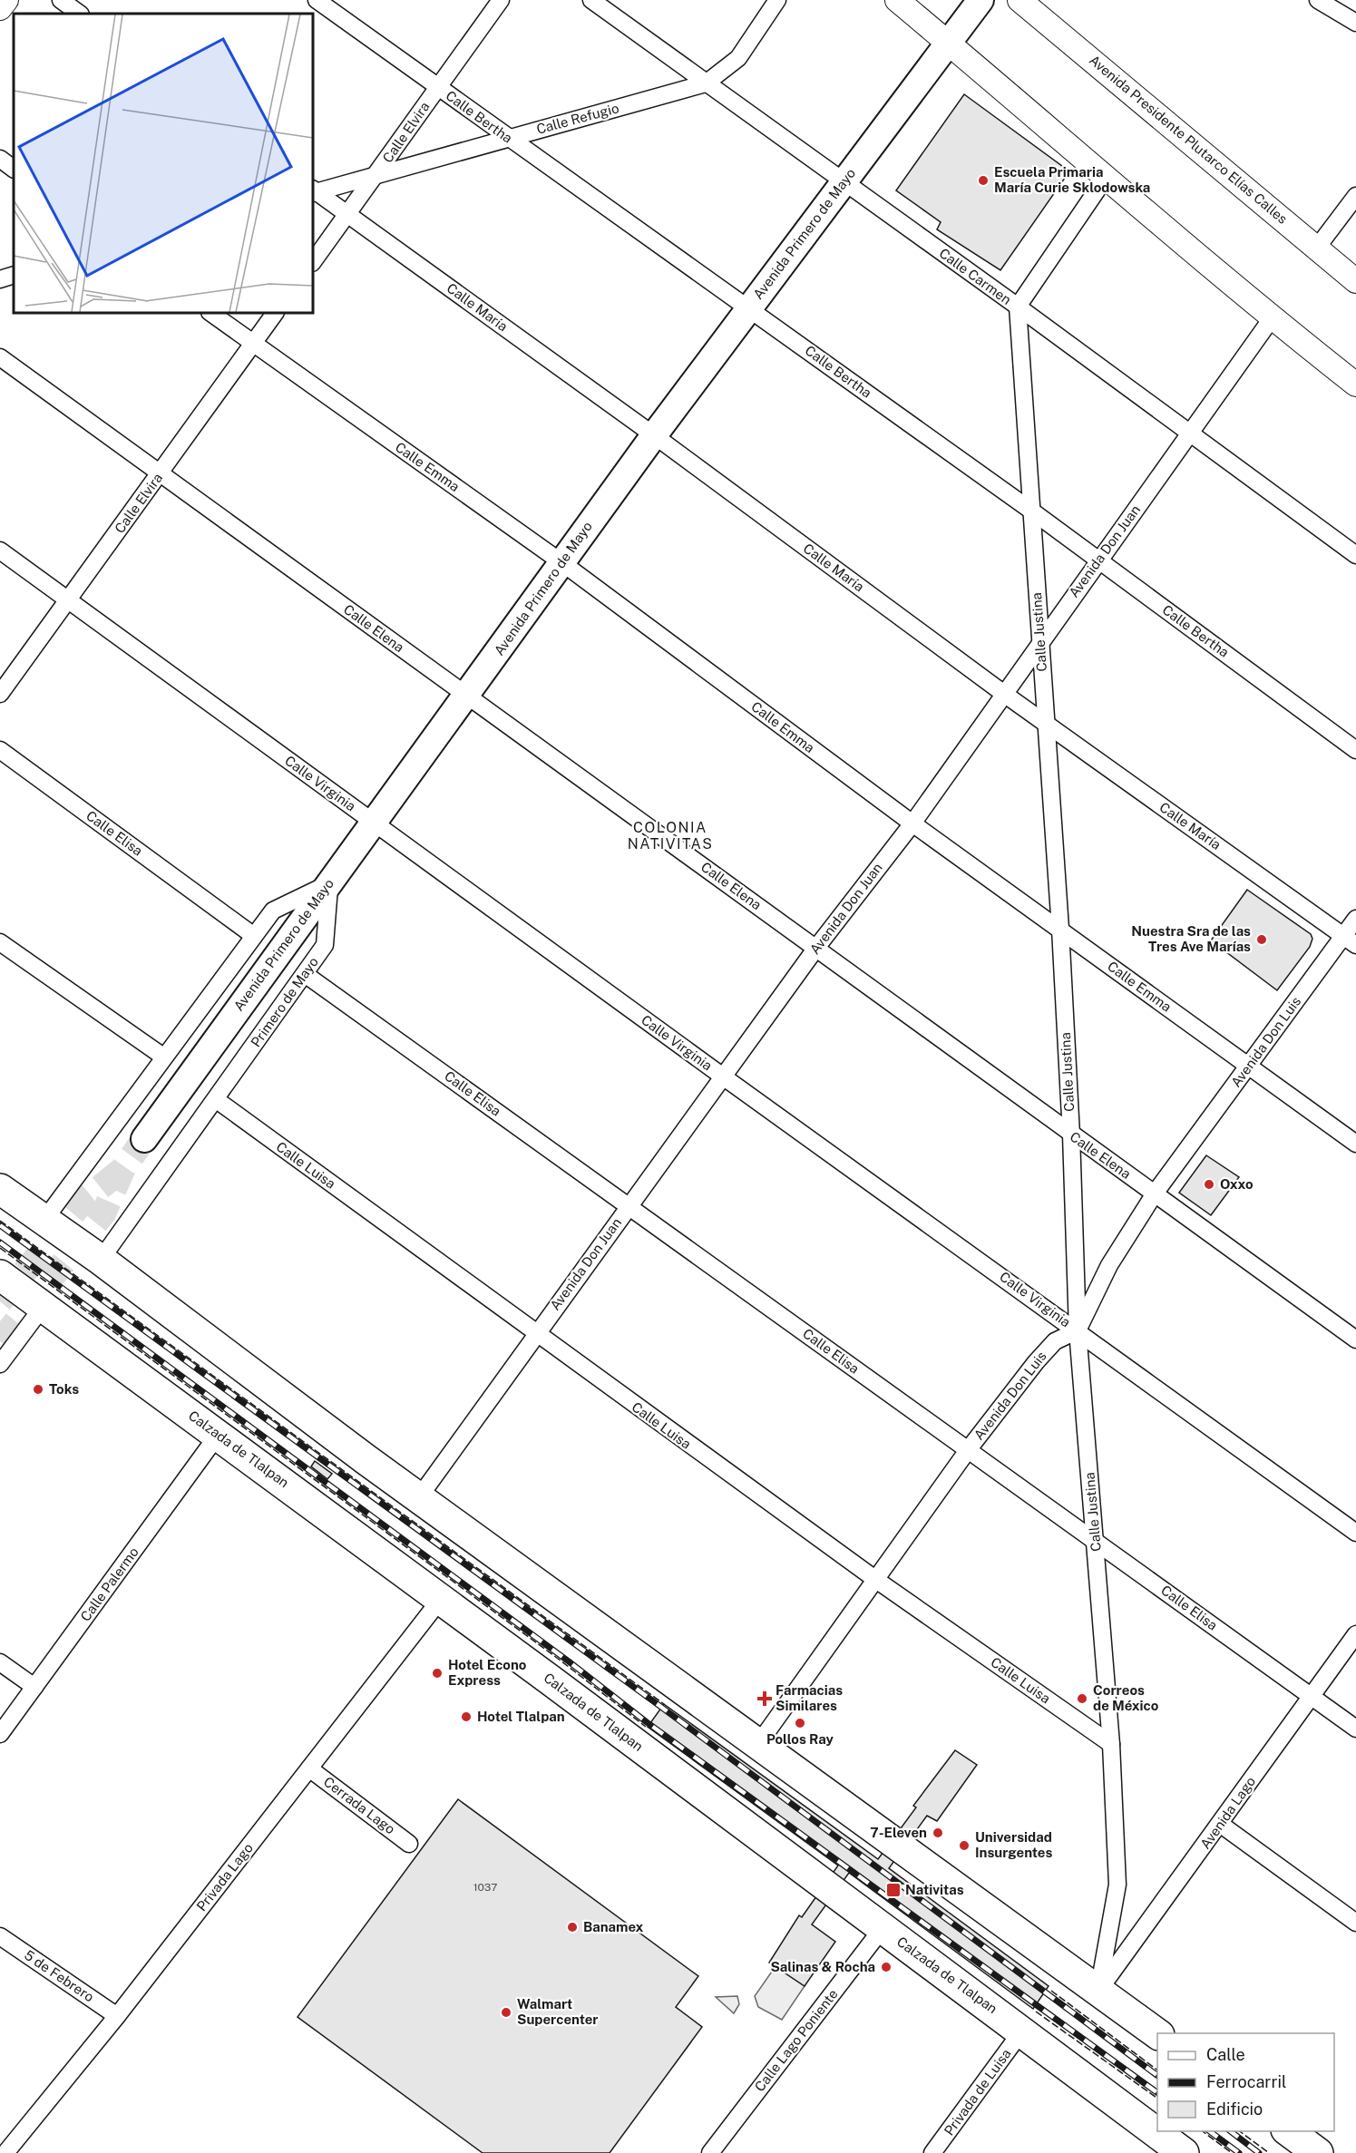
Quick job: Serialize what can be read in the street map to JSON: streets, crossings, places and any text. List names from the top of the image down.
{
  "streets": {
    "highway": ["Calzada de Tlalpan"],
    "main road": ["Avenida Presidente Plutarco Elías Calles", "Avenida Primero de Mayo"],
    "street": [
      "Calle Bertha",
      "Calle Refugio",
      "Calle Elvira",
      "Calle Carmen",
      "Calle María",
      "Calle Emma",
      "Avenida Don Juan",
      "Calle Elena",
      "Calle Justina",
      "Calle Virginia",
      "Calle Elisa",
      "Primero de Mayo",
      "Avenida Don Luis",
      "Calle Luisa",
      "Calle Palermo",
      "Cerrada Lago",
      "Avenida Lago",
      "Privada Lago",
      "5 de Febrero",
      "Calle Lago Poniente",
      "Privada de Luisa"
    ]
  },
  "crossings": [
    ["Calle Bertha", "Calle Refugio"],
    ["Calle Bertha", "Calle Elvira"],
    ["Calle Bertha", "Avenida Primero de Mayo"],
    ["Calle Bertha", "Avenida Don Juan"],
    ["Calle Bertha", "Calle Justina"],
    ["Calle Refugio", "Calle Elvira"],
    ["Calle Refugio", "Calle Carmen"],
    ["Calle Refugio", "Calle María"],
    ["Calle Elvira", "Calle María"],
    ["Calle Elvira", "Calle Emma"],
    ["Calle Elvira", "Calle Elena"],
    ["Calle Elvira", "Calle Virginia"],
    ["Avenida Primero de Mayo", "Calle Carmen"],
    ["Avenida Primero de Mayo", "Calle María"],
    ["Avenida Primero de Mayo", "Calle Emma"],
    ["Avenida Primero de Mayo", "Calle Elena"],
    ["Avenida Primero de Mayo", "Calle Virginia"],
    ["Avenida Primero de Mayo", "Primero de Mayo"],
    ["Calle Carmen", "Avenida Don Juan"],
    ["Calle Carmen", "Calle Justina"],
    ["Calle María", "Avenida Don Juan"],
    ["Calle María", "Calle Justina"],
    ["Calle María", "Avenida Don Luis"],
    ["Calle Emma", "Avenida Don Juan"],
    ["Calle Emma", "Calle Justina"],
    ["Calle Emma", "Avenida Don Luis"],
    ["Avenida Don Juan", "Calle Elena"],
    ["Avenida Don Juan", "Calle Justina"],
    ["Avenida Don Juan", "Calle Virginia"],
    ["Avenida Don Juan", "Calle Elisa"],
    ["Avenida Don Juan", "Calle Luisa"],
    ["Calle Elena", "Calle Justina"],
    ["Calle Elena", "Avenida Don Luis"],
    ["Calle Justina", "Calle Virginia"],
    ["Calle Justina", "Calle Elisa"],
    ["Calle Justina", "Avenida Don Luis"],
    ["Calle Justina", "Calle Luisa"],
    ["Calle Justina", "Avenida Lago"],
    ["Calle Virginia", "Avenida Don Luis"],
    ["Calle Elisa", "Primero de Mayo"],
    ["Calle Elisa", "Avenida Don Luis"],
    ["Calle Elisa", "Avenida Lago"],
    ["Primero de Mayo", "Calle Luisa"],
    ["Avenida Don Luis", "Calle Luisa"],
    ["Calzada de Tlalpan", "Calle Palermo"],
    ["Calzada de Tlalpan", "Privada Lago"],
    ["Calzada de Tlalpan", "Calle Lago Poniente"],
    ["Calzada de Tlalpan", "Privada de Luisa"],
    ["Cerrada Lago", "Privada Lago"],
    ["Privada Lago", "5 de Febrero"]
  ],
  "districts": ["COLONIA NATIVITAS"],
  "places": {
    "other": [
      "Escuela Primaria María Curie Sklodowska",
      "Nuestra Sra de las Tres Ave Marías",
      "Oxxo",
      "Toks",
      "Hotel Econo Express",
      "Correos de México",
      "Hotel Tlalpan",
      "Pollos Ray",
      "7-Eleven",
      "Universidad Insurgentes",
      "Banamex",
      "Salinas & Rocha",
      "Walmart Supercenter"
    ],
    "health": ["Farmacias Similares"],
    "transit": ["Nativitas"]
  },
  "house_numbers": ["1037"],
  "legend": ["Calle", "Ferrocarril", "Edificio"]
}
